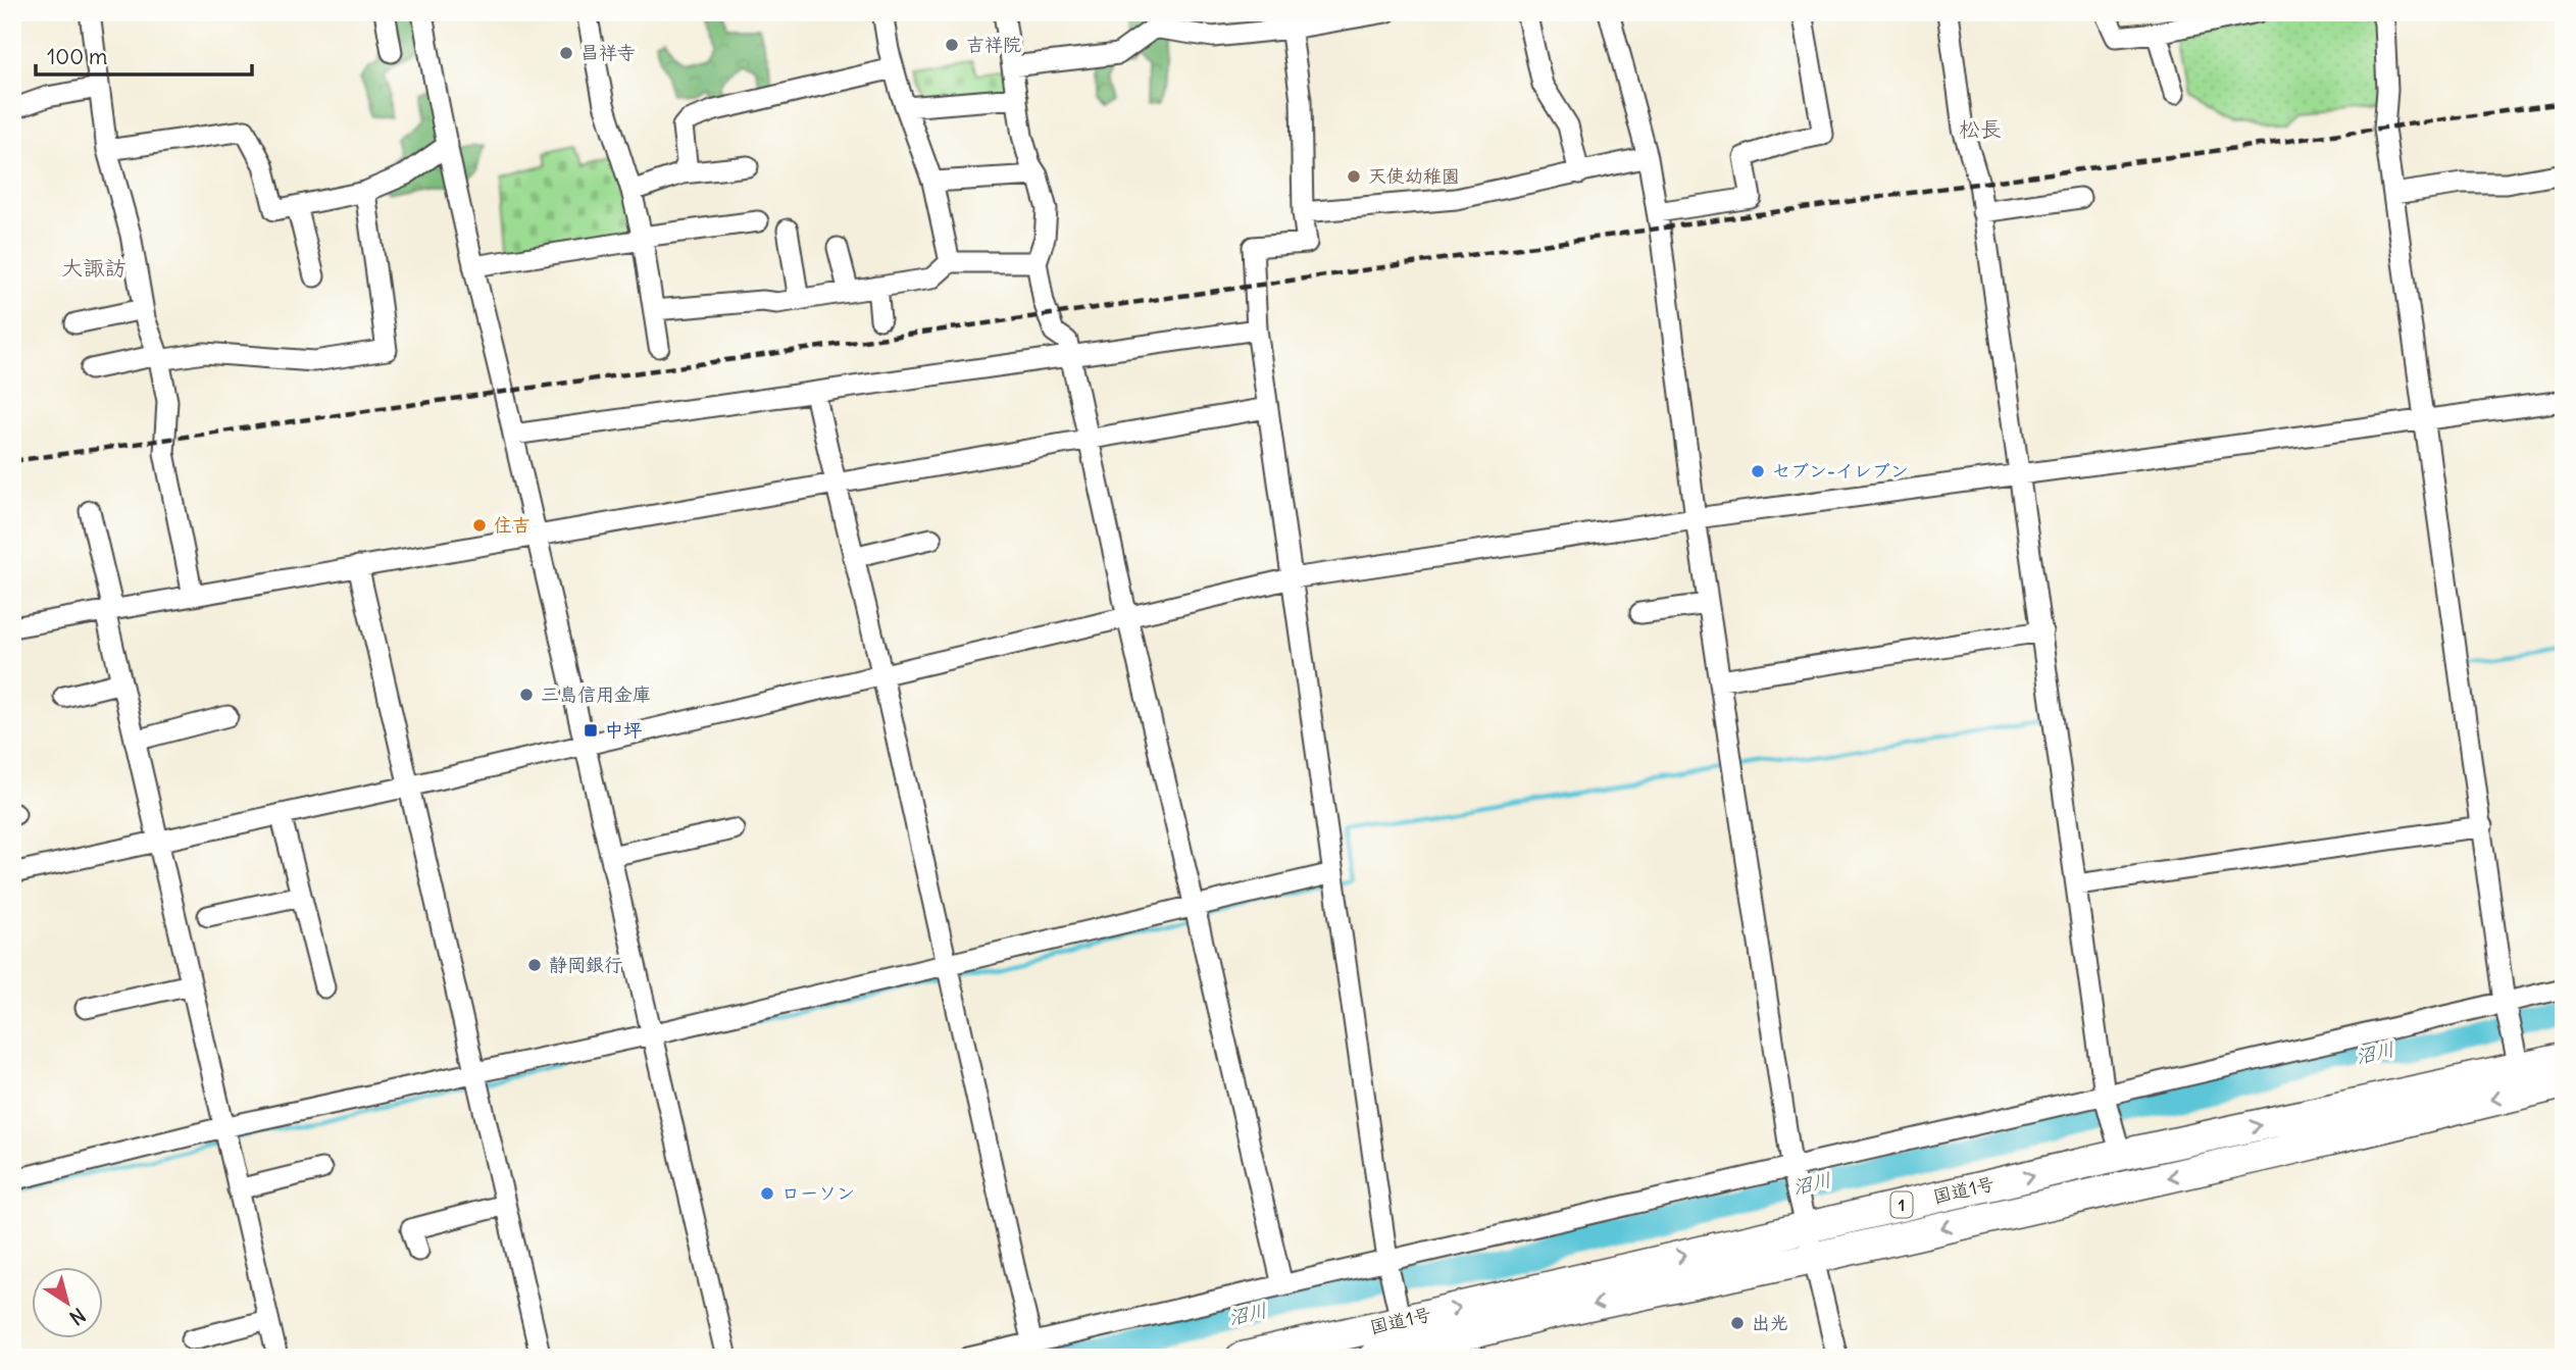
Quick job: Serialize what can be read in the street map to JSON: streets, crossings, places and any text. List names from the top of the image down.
{
  "streets": {
    "highway": ["国道1号", "1"]
  },
  "districts": ["松長", "大諏訪"],
  "water": ["沼川"],
  "places": {
    "other": [
      "吉祥院",
      "昌祥寺",
      "天使幼稚園",
      "セブン-イレブン",
      "住吉",
      "三島信用金庫",
      "静岡銀行",
      "ローソン",
      "出光"
    ],
    "transit": ["中坪"]
  },
  "scale_bar": "100 m",
  "north": "bottom right"
}
